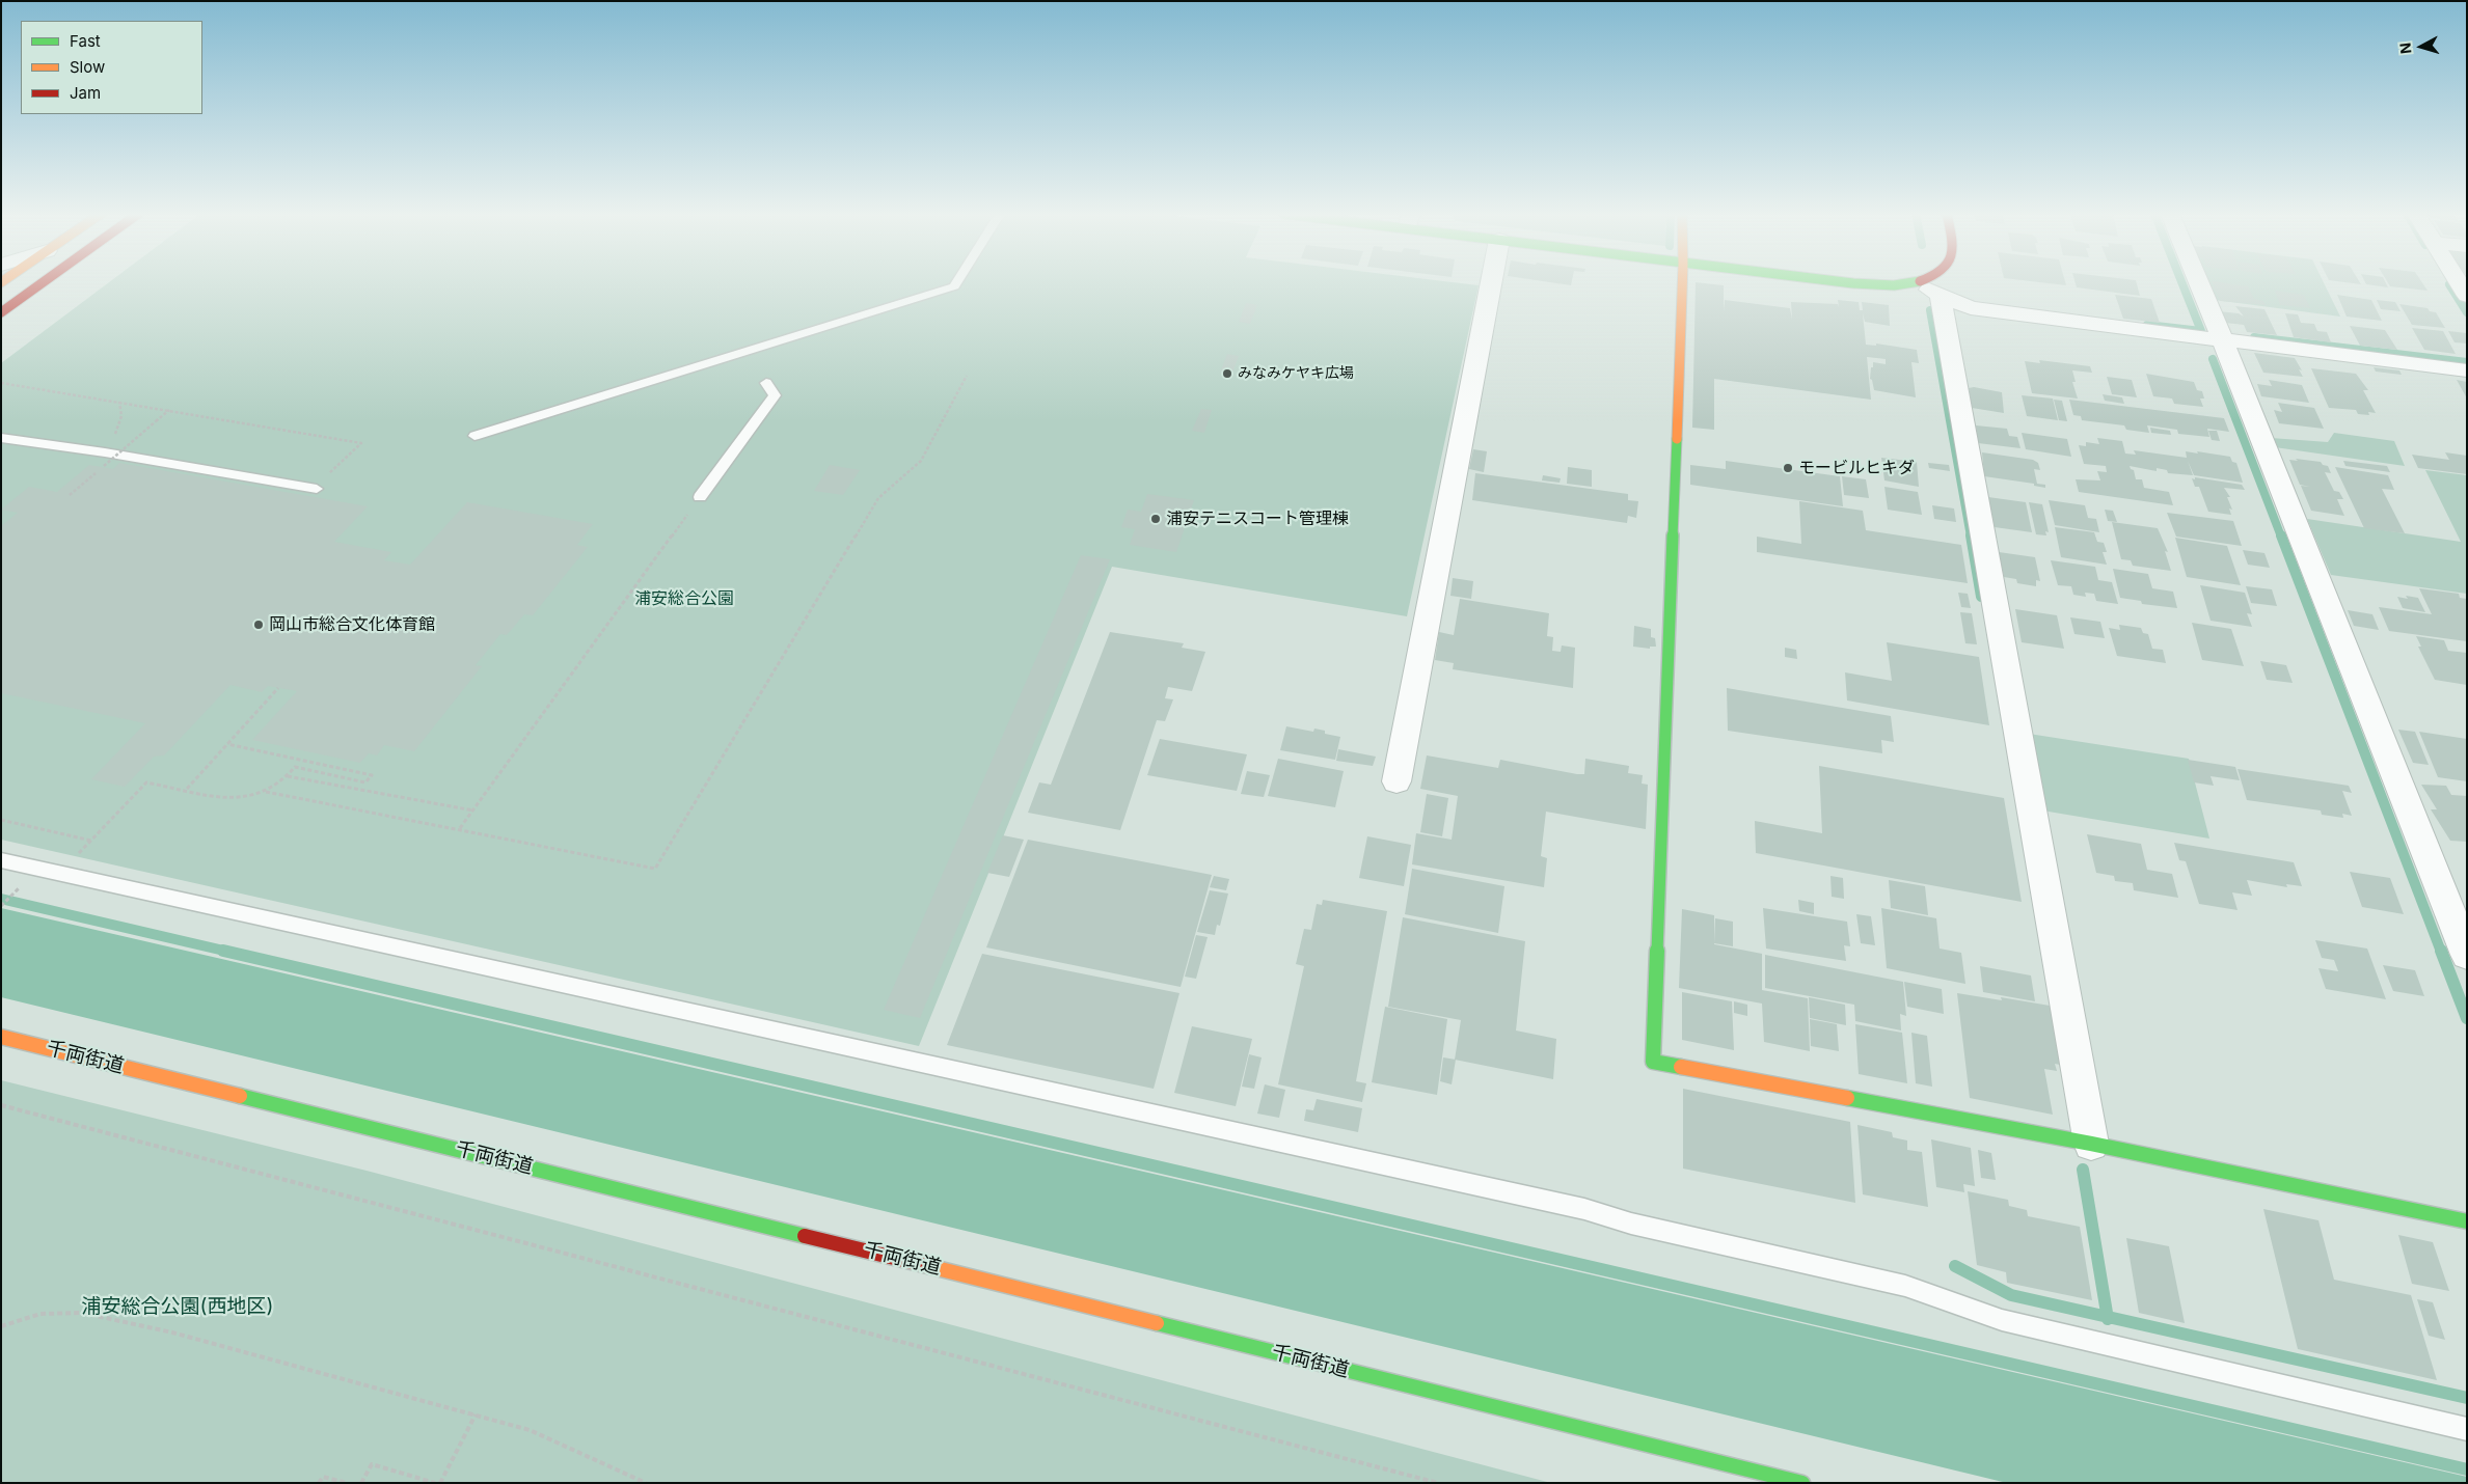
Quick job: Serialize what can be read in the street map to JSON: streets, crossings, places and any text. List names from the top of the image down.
{
  "streets": {
    "street": ["千両街道"]
  },
  "parks": ["浦安総合公園", "浦安総合公園(西地区)"],
  "places": [
    "みなみケヤキ広場",
    "モービルヒキダ",
    "浦安テニスコート管理棟",
    "岡山市総合文化体育館"
  ],
  "legend": ["Fast", "Slow", "Jam"],
  "north": "left"
}
